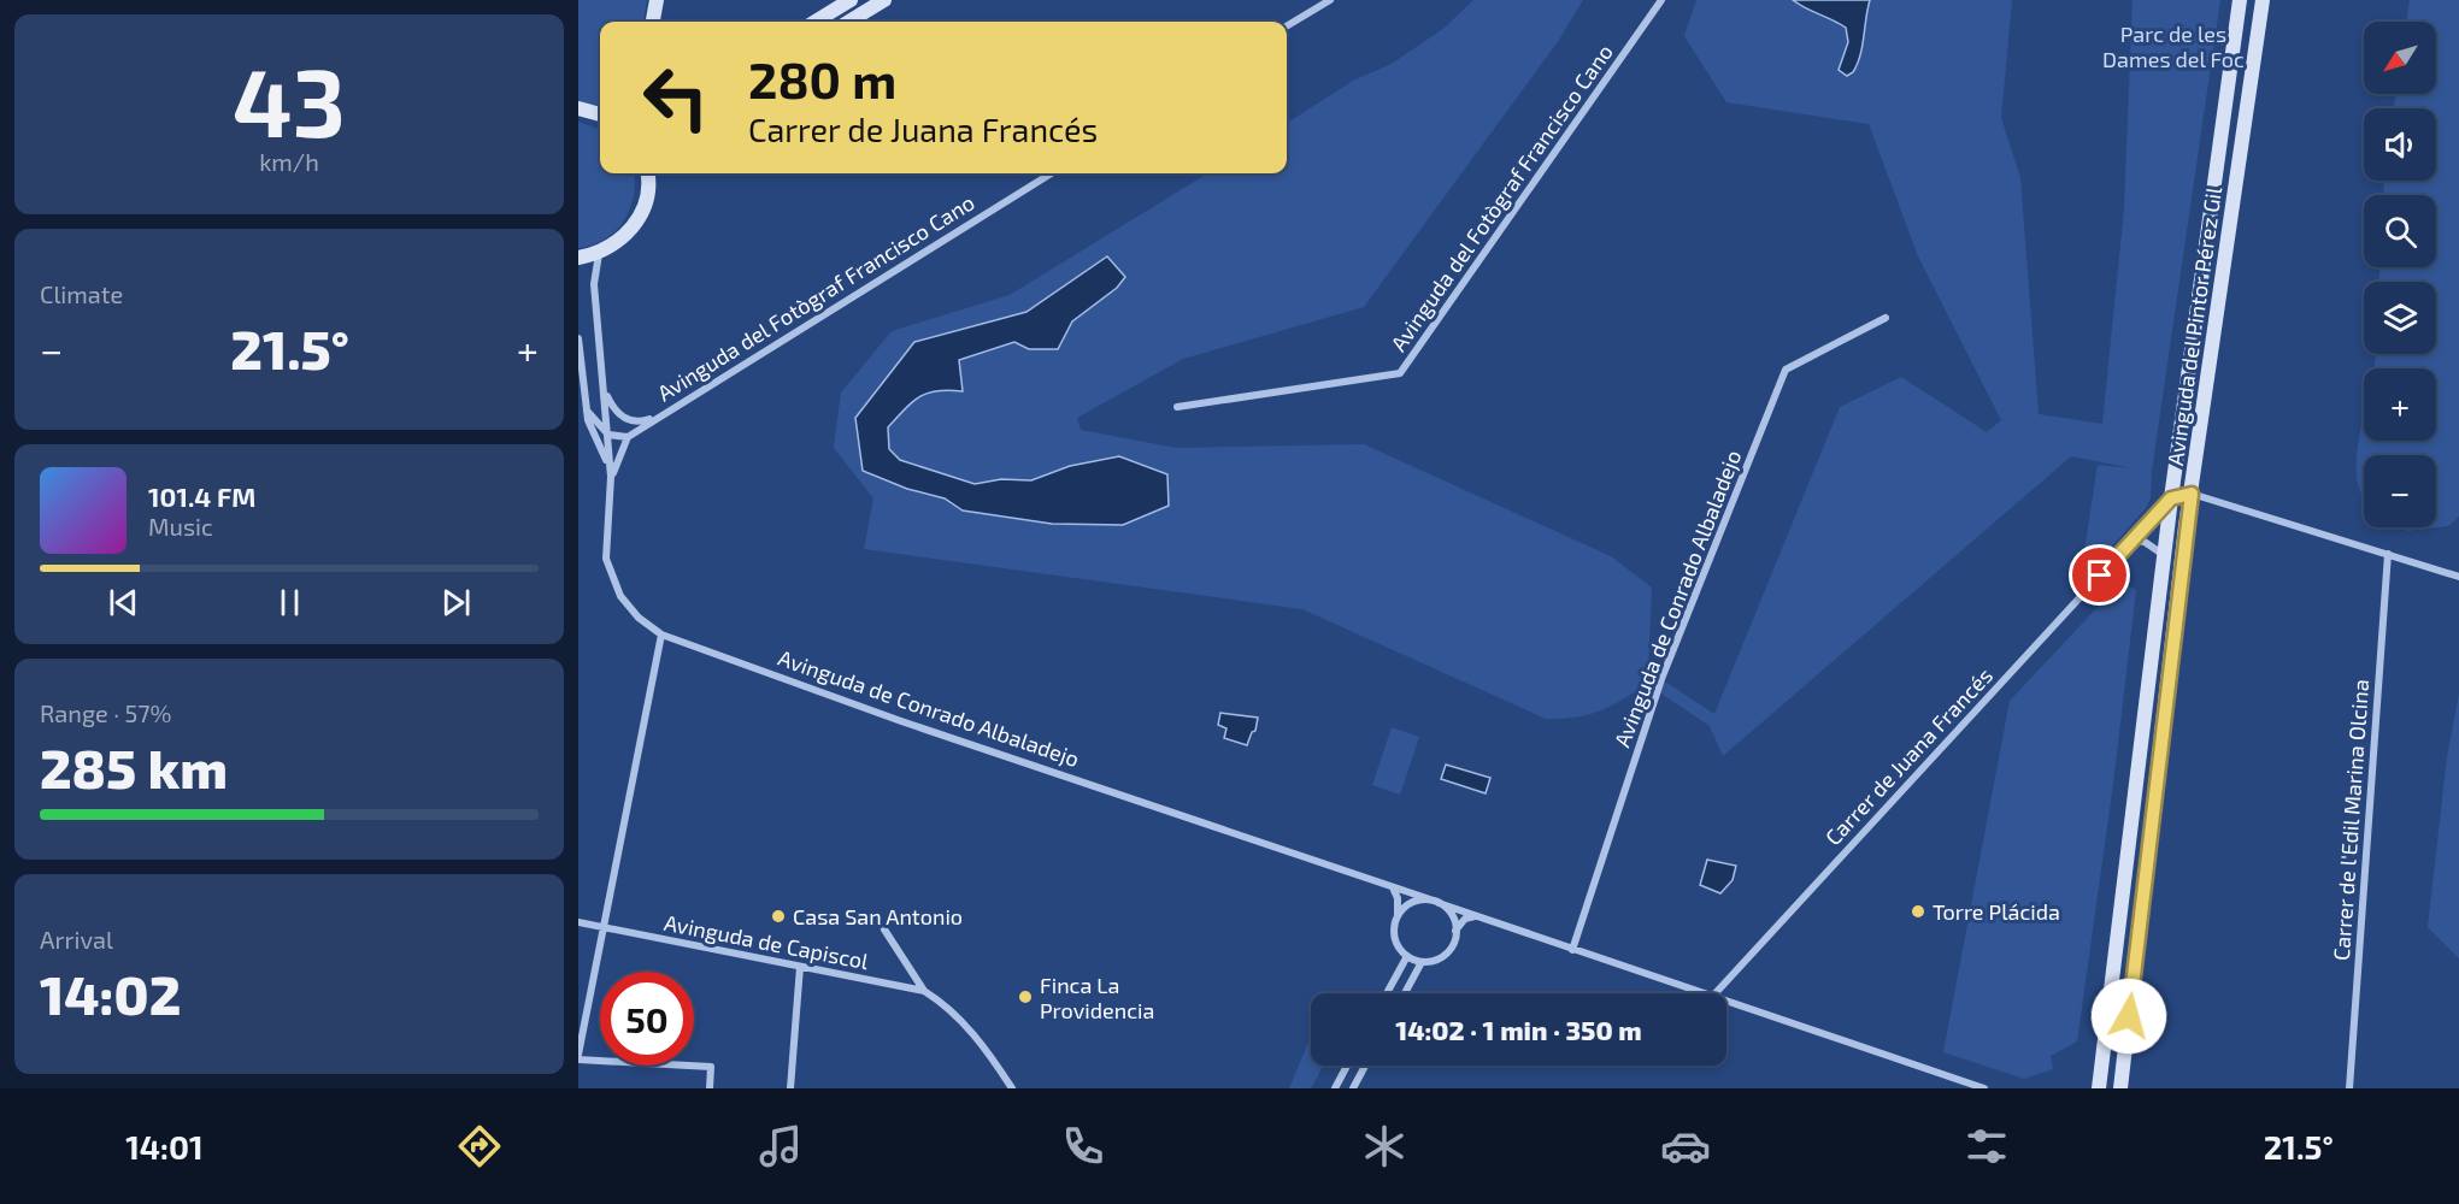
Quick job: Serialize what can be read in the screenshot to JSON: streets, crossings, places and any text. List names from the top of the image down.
{
  "streets": {
    "main road": ["Avinguda del Pintor Pérez Gil"],
    "street": [
      "Avinguda del Fotògraf Francisco Cano",
      "Avinguda de Conrado Albaladejo",
      "Carrer de Juana Francés",
      "Carrer de l'Edil Marina Olcina",
      "Avinguda de Capiscol"
    ]
  },
  "crossings": [
    ["Avinguda del Pintor Pérez Gil", "Carrer de Juana Francés"]
  ],
  "parks": ["Parc de les Dames del Foc"],
  "places": ["Torre Plácida", "Casa San Antonio", "Finca La Providencia"],
  "north": "bottom left",
  "page": {
    "tile": [
      ["43", "km/h"],
      "Climate",
      ["Range · 57%", "285 km"],
      ["Arrival", "14:02"]
    ],
    "map_buttons": ["+", "−"],
    "turn": ["280 m", "Carrer de Juana Francés"],
    "heat": ["−", "21.5°", "+"],
    "song": ["101.4 FM", "Music"],
    "limit": "50",
    "trip": "14:02 · 1 min · 350 m",
    "tabs": ["14:01", "21.5°"]
  }
}
